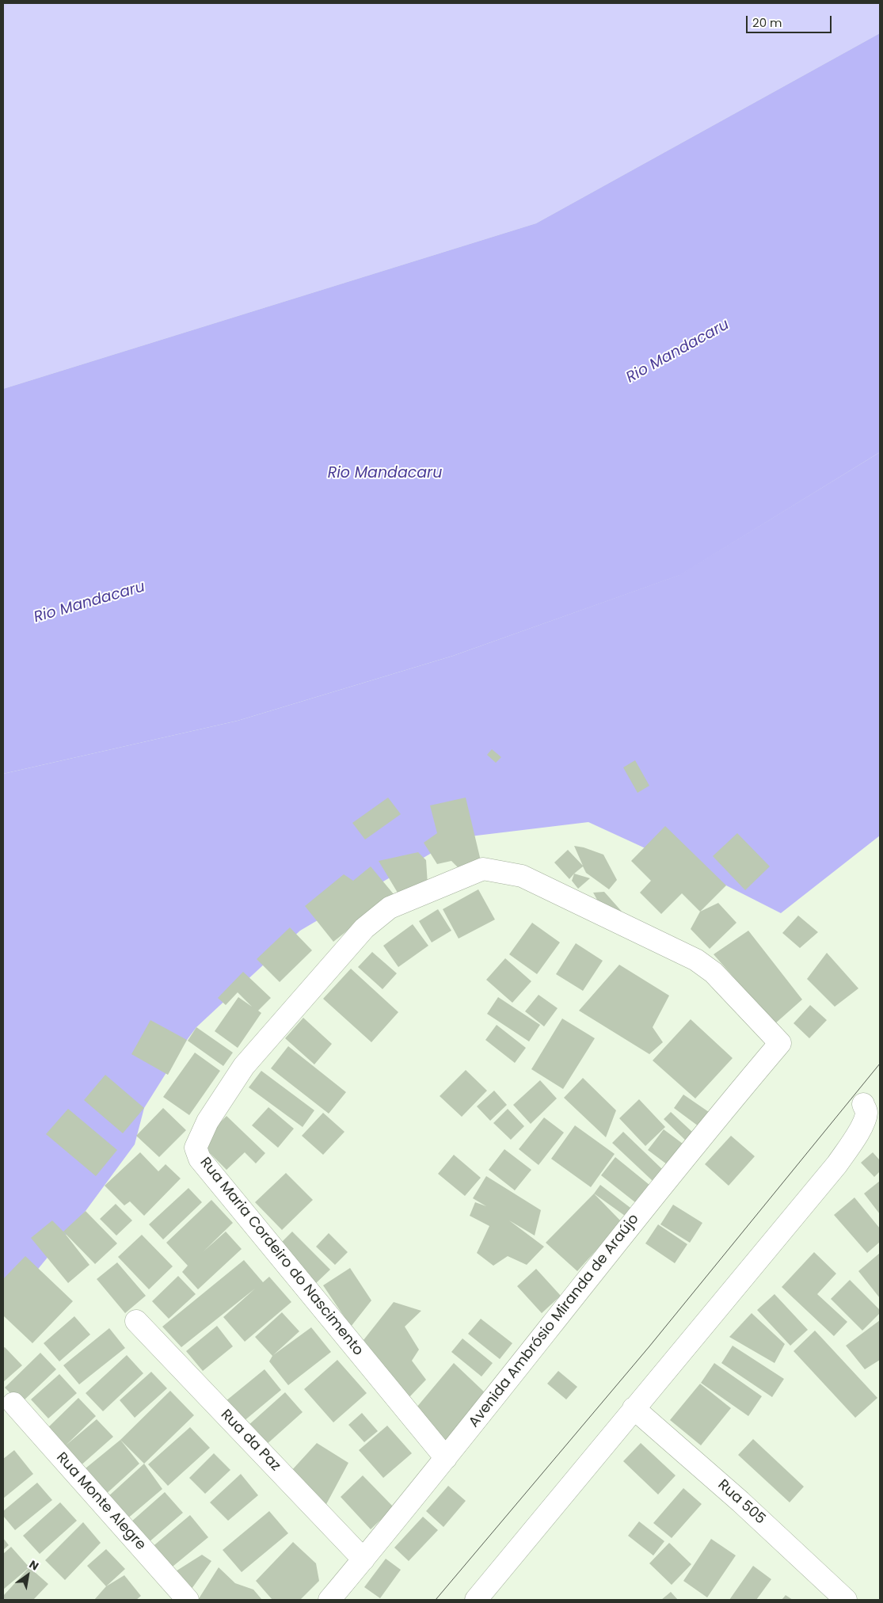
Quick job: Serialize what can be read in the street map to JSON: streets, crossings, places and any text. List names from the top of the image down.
{
  "streets": {
    "street": [
      "Rua Maria Cordeiro do Nascimento",
      "Avenida Ambrósio Miranda de Araújo",
      "Rua da Paz",
      "Rua Monte Alegre",
      "Rua 505"
    ]
  },
  "crossings": [
    ["Rua Maria Cordeiro do Nascimento", "Avenida Ambrósio Miranda de Araújo"],
    ["Avenida Ambrósio Miranda de Araújo", "Rua da Paz"]
  ],
  "water": ["Rio Mandacaru"],
  "scale_bar": "20 m",
  "north": "top right"
}
